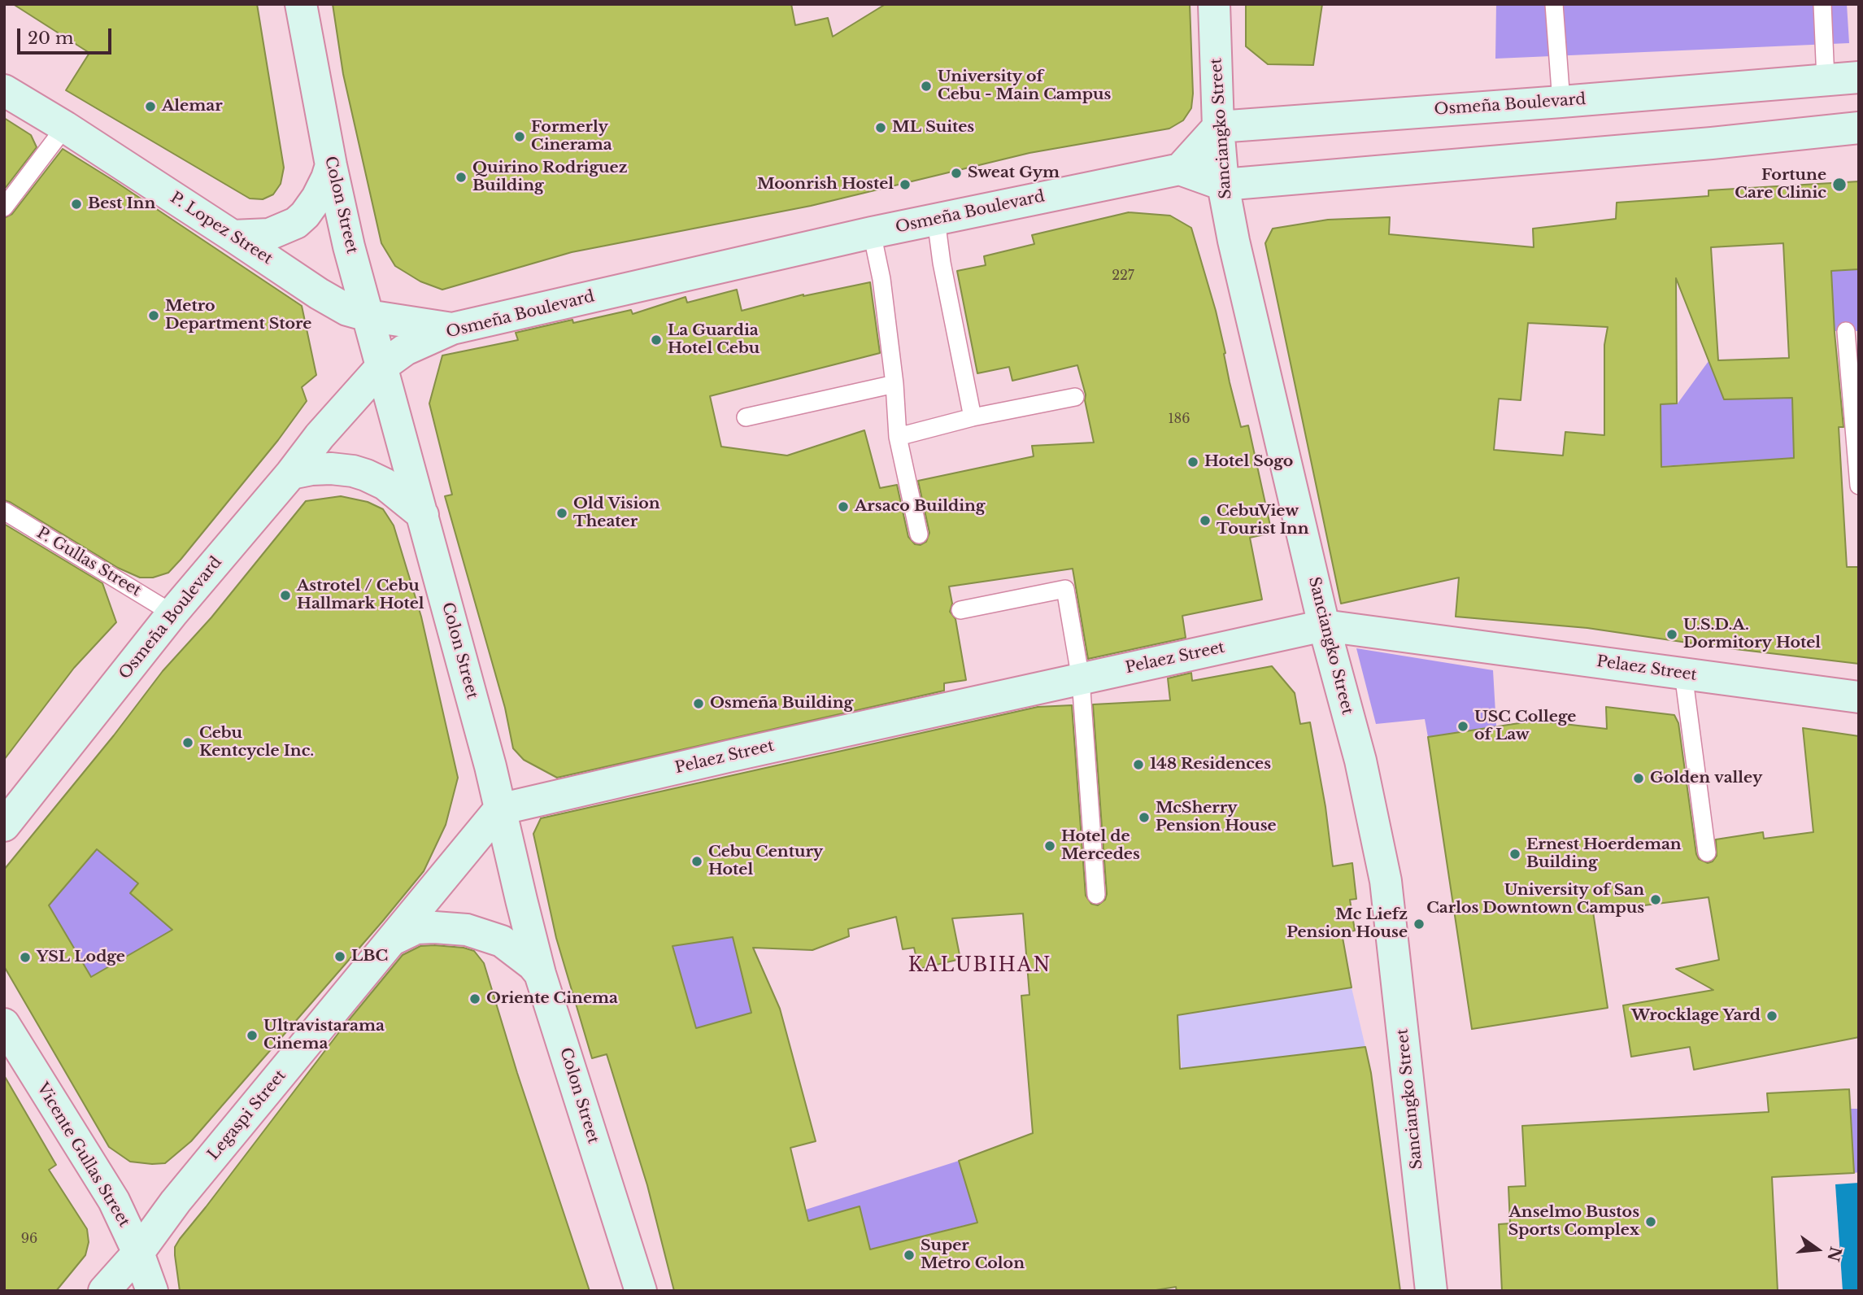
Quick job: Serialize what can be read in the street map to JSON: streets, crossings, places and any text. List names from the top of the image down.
{
  "streets": {
    "main road": [
      "Osmeña Boulevard",
      "Sanciangko Street",
      "Colon Street",
      "P. Lopez Street",
      "Pelaez Street",
      "Legaspi Street",
      "Vicente Gullas Street"
    ],
    "lane": ["P. Gullas Street"]
  },
  "crossings": [
    ["Osmeña Boulevard", "Sanciangko Street"],
    ["Osmeña Boulevard", "Colon Street"],
    ["Osmeña Boulevard", "P. Lopez Street"],
    ["Osmeña Boulevard", "P. Gullas Street"],
    ["Sanciangko Street", "Pelaez Street"],
    ["Colon Street", "P. Lopez Street"],
    ["Colon Street", "Pelaez Street"],
    ["Colon Street", "Legaspi Street"],
    ["Pelaez Street", "Legaspi Street"],
    ["Legaspi Street", "Vicente Gullas Street"]
  ],
  "districts": ["KALUBIHAN"],
  "places": [
    "University of Cebu - Main Campus",
    "Alemar",
    "ML Suites",
    "Formerly Cinerama",
    "Sweat Gym",
    "Quirino Rodriguez Building",
    "Moonrish Hostel",
    "Fortune Care Clinic",
    "Best Inn",
    "Metro Department Store",
    "La Guardia Hotel Cebu",
    "Hotel Sogo",
    "Arsaco Building",
    "Old Vision Theater",
    "CebuView Tourist Inn",
    "Astrotel / Cebu Hallmark Hotel",
    "U.S.D.A. Dormitory Hotel",
    "Osmeña Building",
    "USC College of Law",
    "Cebu Kentcycle Inc.",
    "148 Residences",
    "Golden valley",
    "McSherry Pension House",
    "Hotel de Mercedes",
    "Ernest Hoerdeman Building",
    "Cebu Century Hotel",
    "University of San Carlos Downtown Campus",
    "Mc Liefz Pension House",
    "LBC",
    "YSL Lodge",
    "Oriente Cinema",
    "Wrocklage Yard",
    "Ultravistarama Cinema",
    "Anselmo Bustos Sports Complex",
    "Super Metro Colon"
  ],
  "house_numbers": ["227", "186", "96"],
  "scale_bar": "20 m",
  "north": "right"
}
